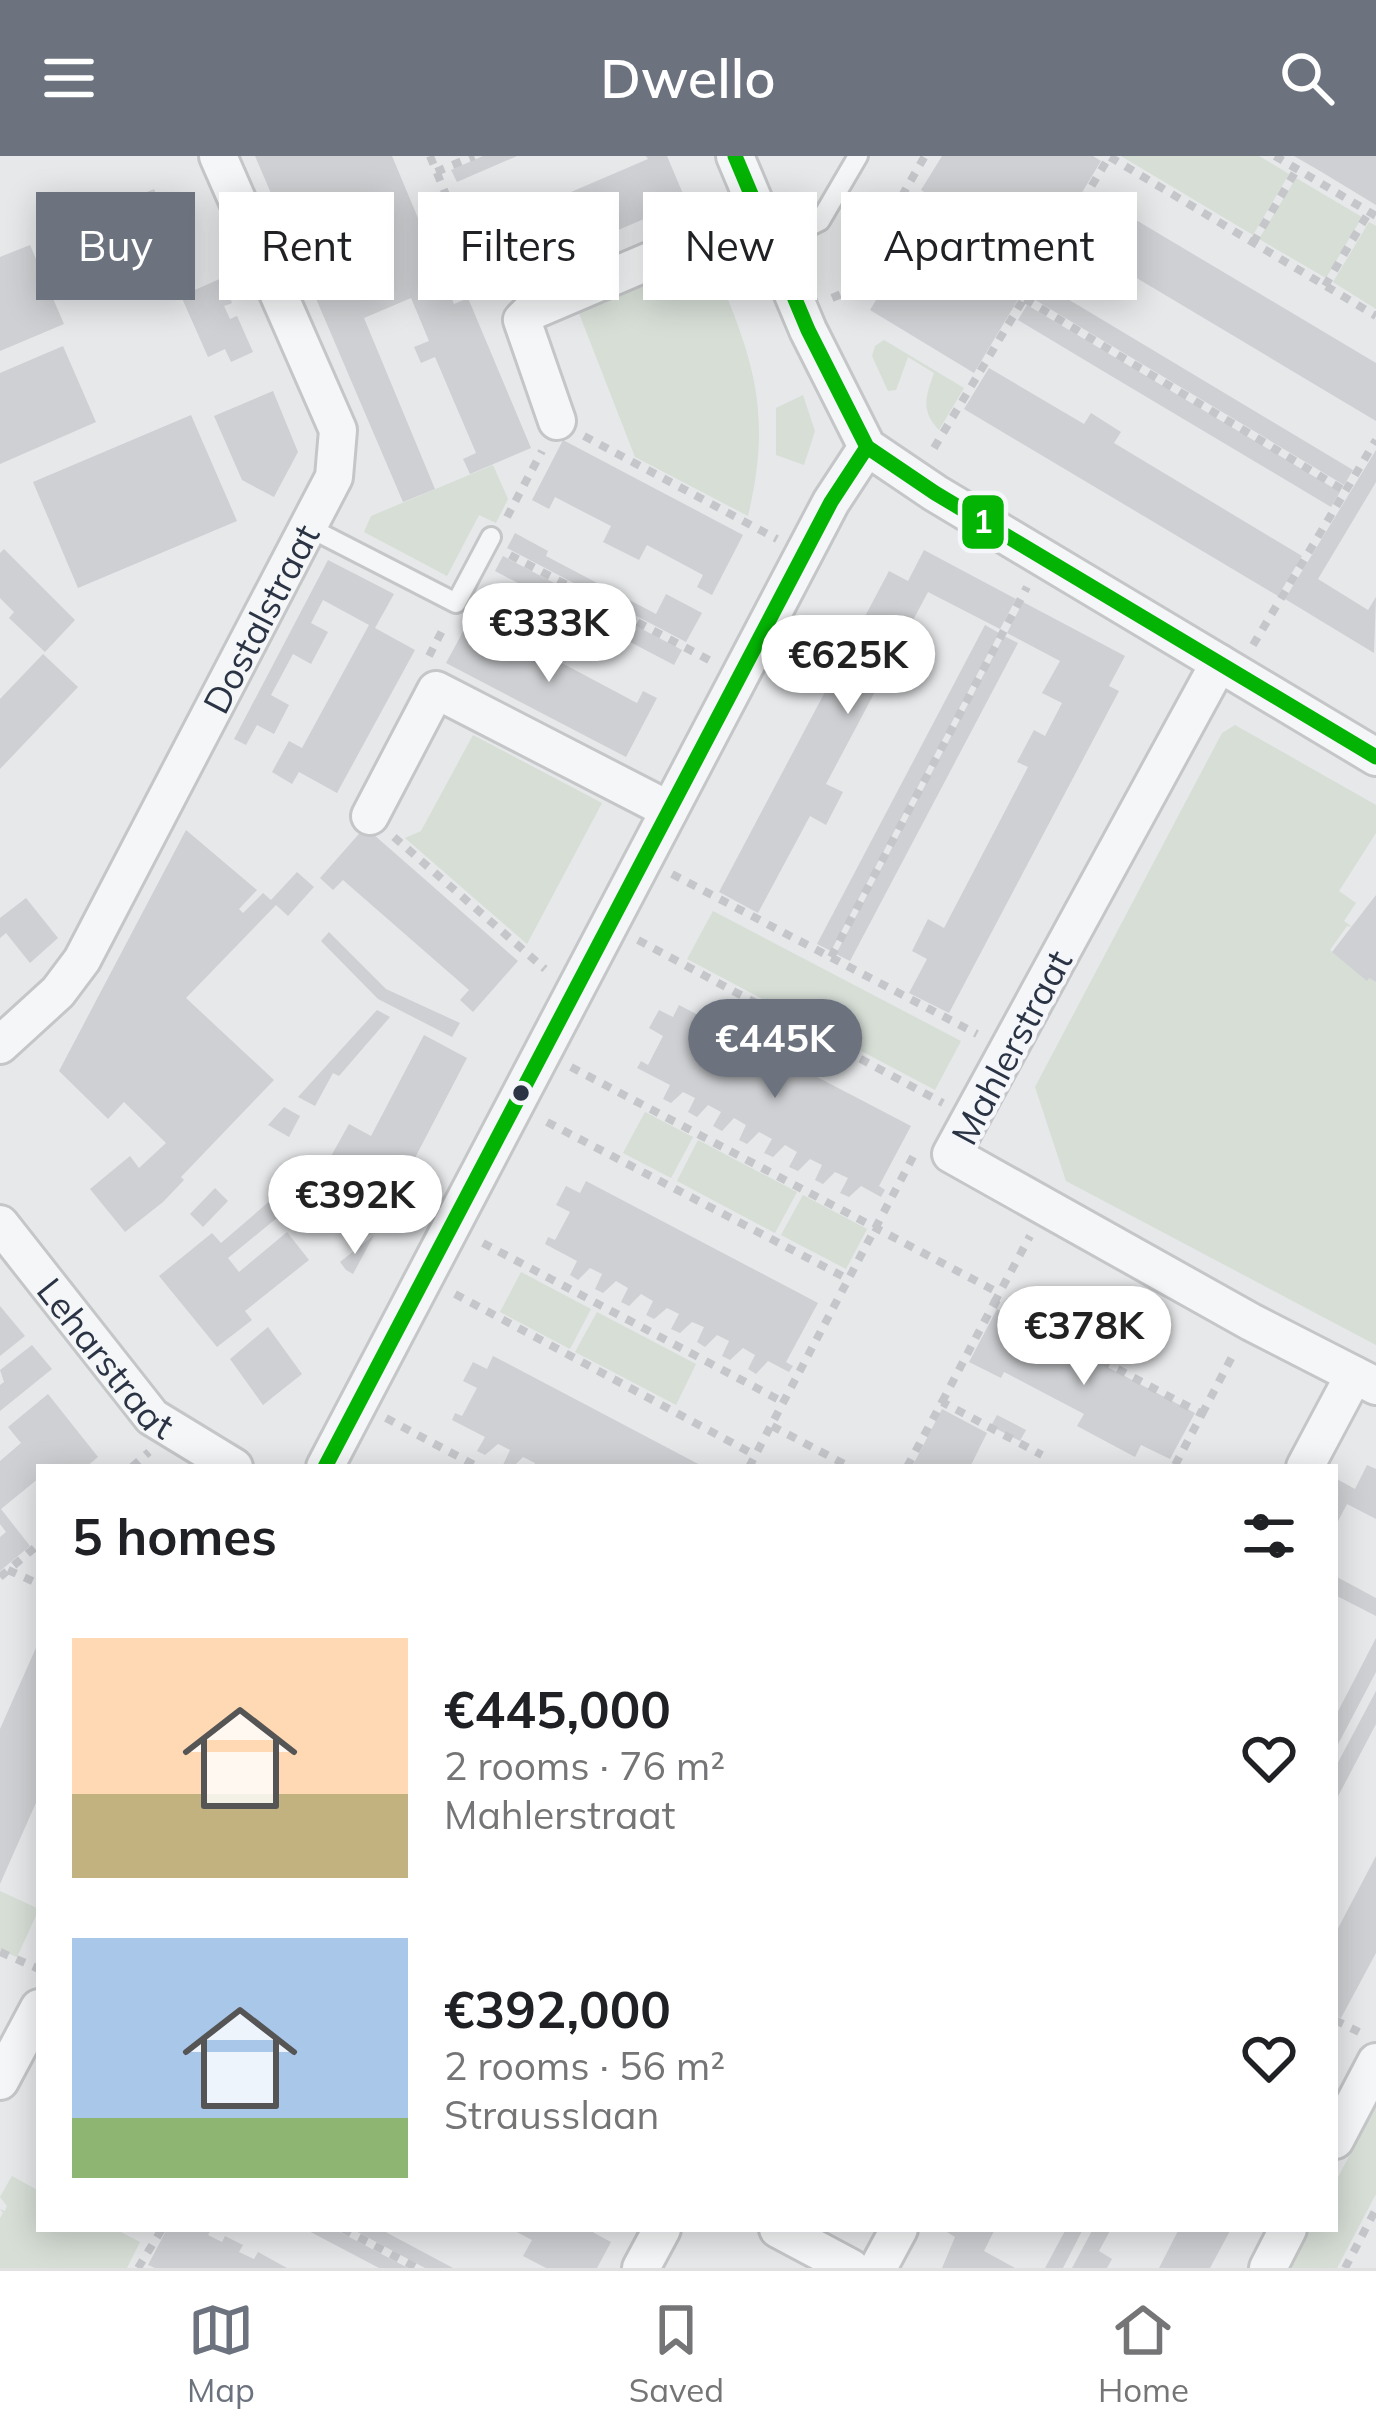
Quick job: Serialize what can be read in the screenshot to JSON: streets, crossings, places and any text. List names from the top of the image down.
{
  "streets": {
    "street": ["Dostalstraat", "Mahlerstraat", "Leharstraat"]
  },
  "lines": ["transit line 1"],
  "page": {
    "header": "Dwello",
    "chip": [
      "Buy",
      "Rent",
      "Filters",
      "New",
      "Apartment"
    ],
    "price": [
      "€333K",
      "€625K",
      "€445K",
      "€392K",
      "€378K"
    ],
    "heading": "5 homes",
    "list": [
      {
        "name": "€445,000",
        "note": "2 rooms · 76 m² · Mahlerstraat"
      },
      {
        "name": "€392,000",
        "note": "2 rooms · 56 m² · Strausslaan"
      }
    ],
    "tabs": ["Map", "Saved", "Home"]
  }
}
